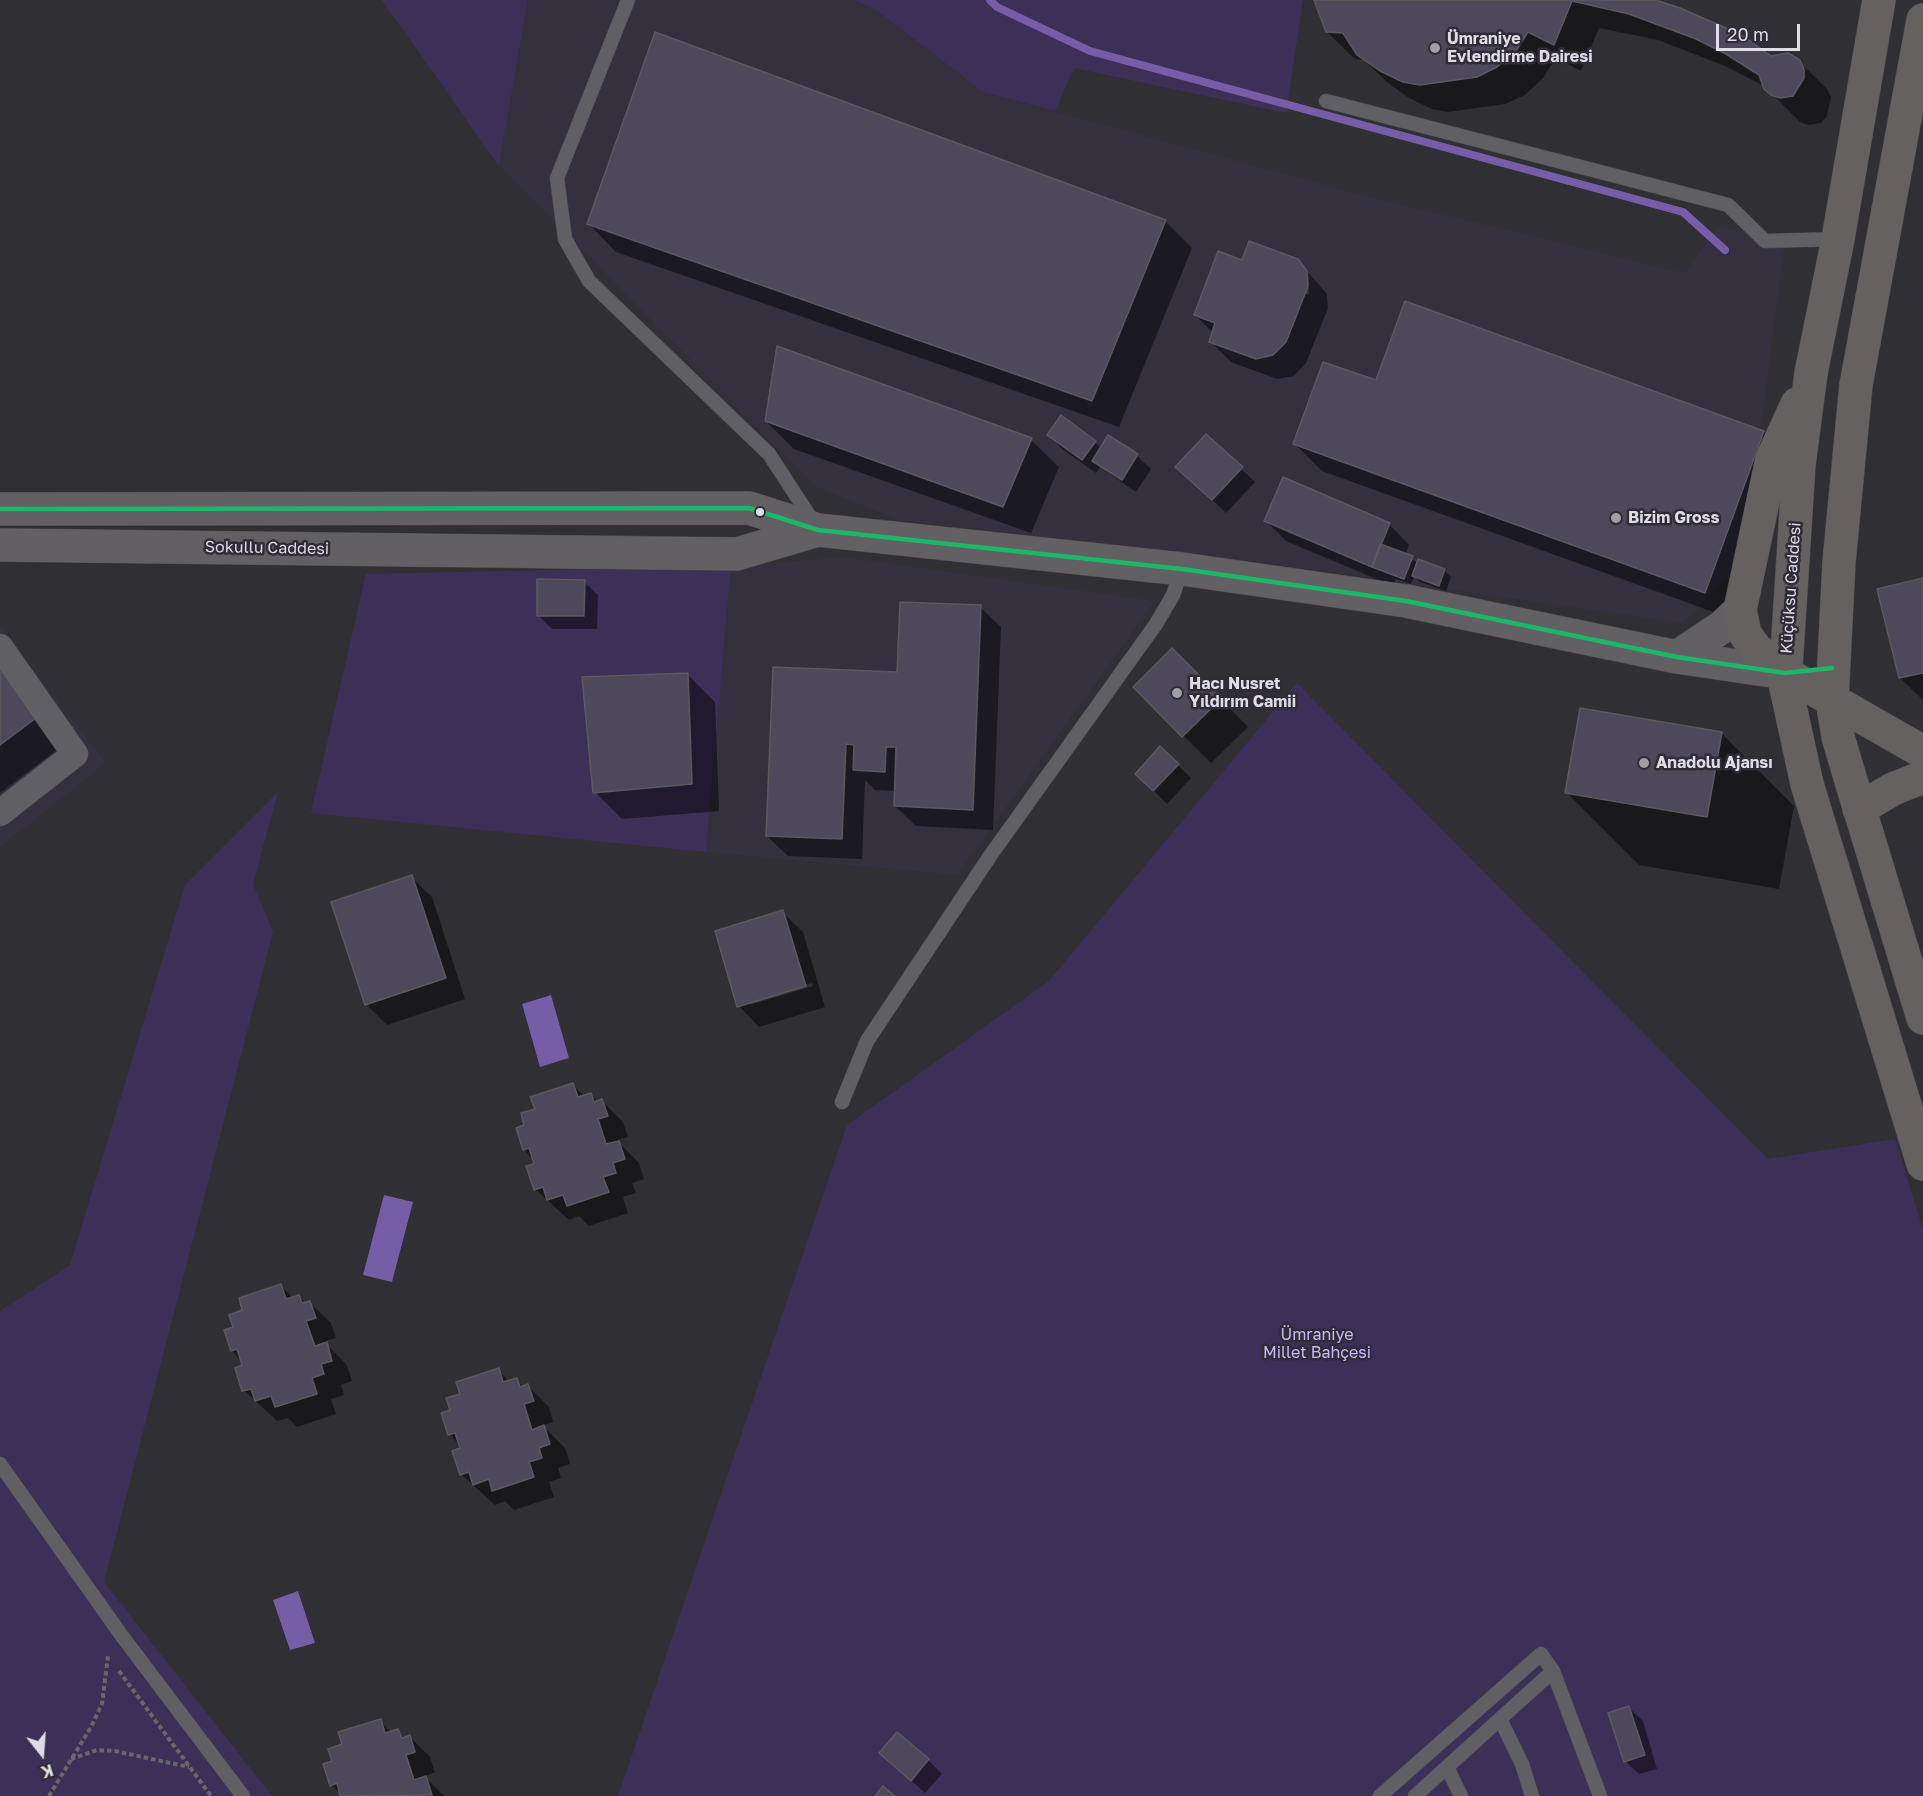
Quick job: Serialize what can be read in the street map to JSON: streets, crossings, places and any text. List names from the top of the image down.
{
  "streets": {
    "main road": ["Küçüksu Caddesi"],
    "street": ["Sokullu Caddesi"]
  },
  "crossings": [
    ["Sokullu Caddesi", "Küçüksu Caddesi"]
  ],
  "parks": ["Ümraniye Millet Bahçesi"],
  "places": [
    "Ümraniye Evlendirme Dairesi",
    "Bizim Gross",
    "Hacı Nusret Yıldırım Camii",
    "Anadolu Ajansı"
  ],
  "scale_bar": "20 m",
  "north": "bottom"
}
